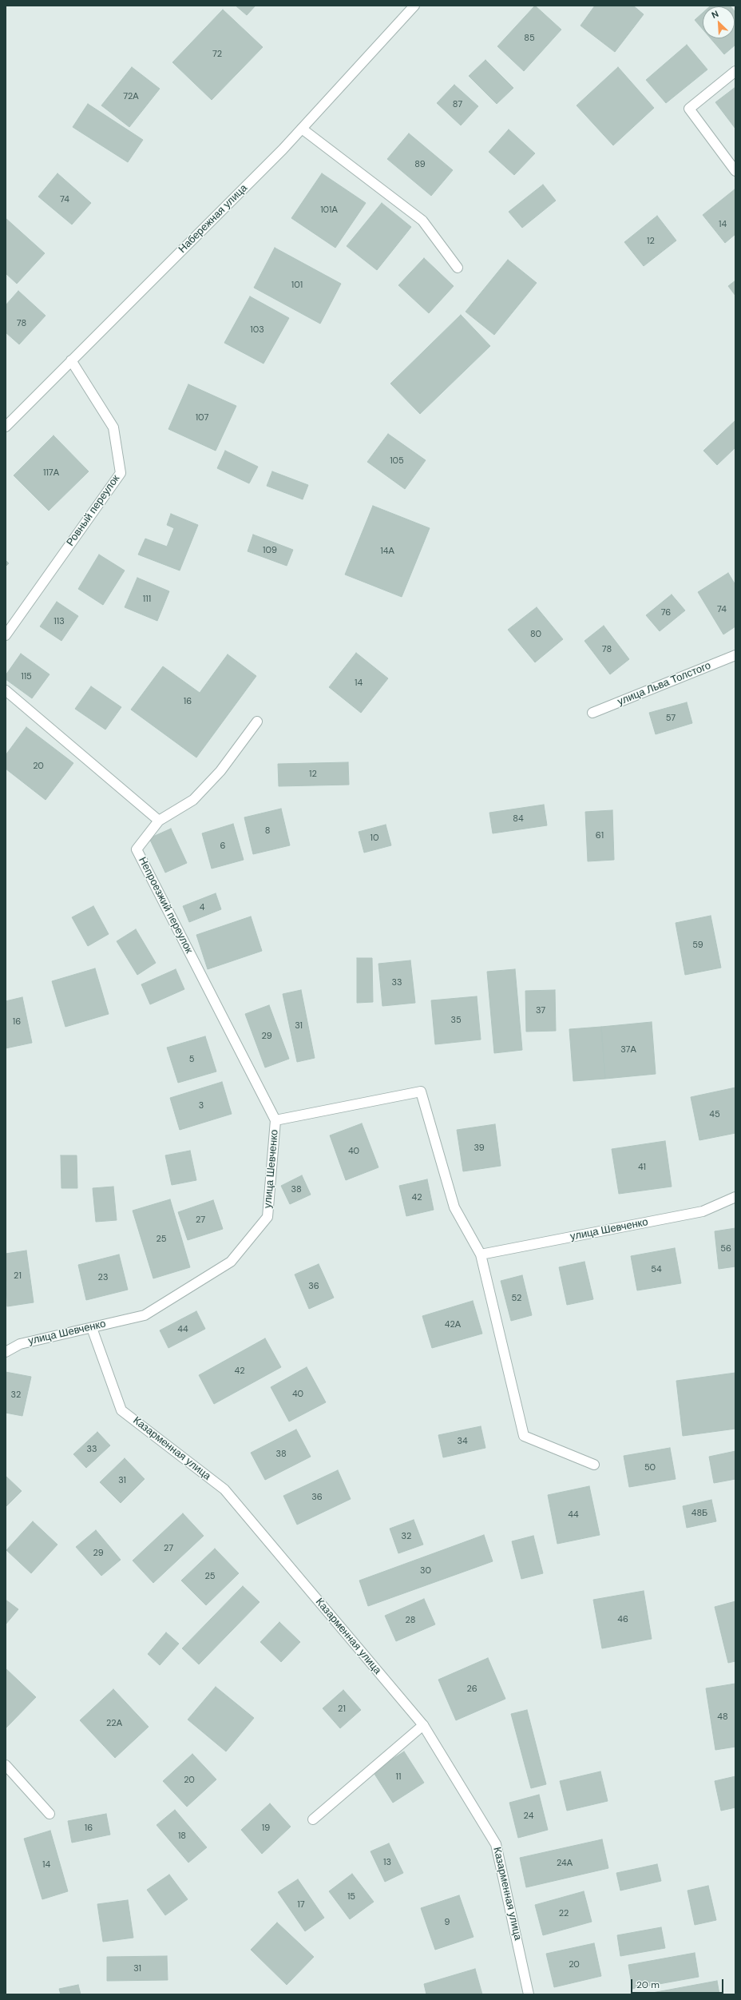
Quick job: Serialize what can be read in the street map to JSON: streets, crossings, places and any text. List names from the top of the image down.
{
  "streets": {
    "street": [
      "Набережная улица",
      "Ровный переулок",
      "улица Льва Толстого",
      "Непроезжий переулок",
      "улица Шевченко",
      "Казарменная улица"
    ]
  },
  "crossings": [
    ["Набережная улица", "Ровный переулок"],
    ["Непроезжий переулок", "улица Шевченко"],
    ["улица Шевченко", "Казарменная улица"]
  ],
  "house_numbers": [
    "85",
    "72",
    "72А",
    "87",
    "89",
    "74",
    "101А",
    "14",
    "12",
    "101",
    "78",
    "103",
    "107",
    "105",
    "117А",
    "109",
    "14А",
    "111",
    "74",
    "76",
    "113",
    "80",
    "78",
    "115",
    "14",
    "16",
    "57",
    "20",
    "12",
    "84",
    "8",
    "61",
    "10",
    "6",
    "4",
    "59",
    "33",
    "37",
    "35",
    "16",
    "31",
    "29",
    "37А",
    "5",
    "3",
    "45",
    "39",
    "40",
    "41",
    "38",
    "42",
    "27",
    "25",
    "56",
    "54",
    "21",
    "23",
    "36",
    "52",
    "42А",
    "44",
    "42",
    "40",
    "32",
    "34",
    "33",
    "38",
    "50",
    "31",
    "36",
    "48Б",
    "44",
    "32",
    "27",
    "29",
    "30",
    "25",
    "46",
    "28",
    "26",
    "21",
    "48",
    "22А",
    "11",
    "20",
    "24",
    "16",
    "19",
    "18",
    "13",
    "24А",
    "14",
    "15",
    "17",
    "22",
    "9",
    "20",
    "31"
  ],
  "scale_bar": "20 m",
  "north": "top left"
}
